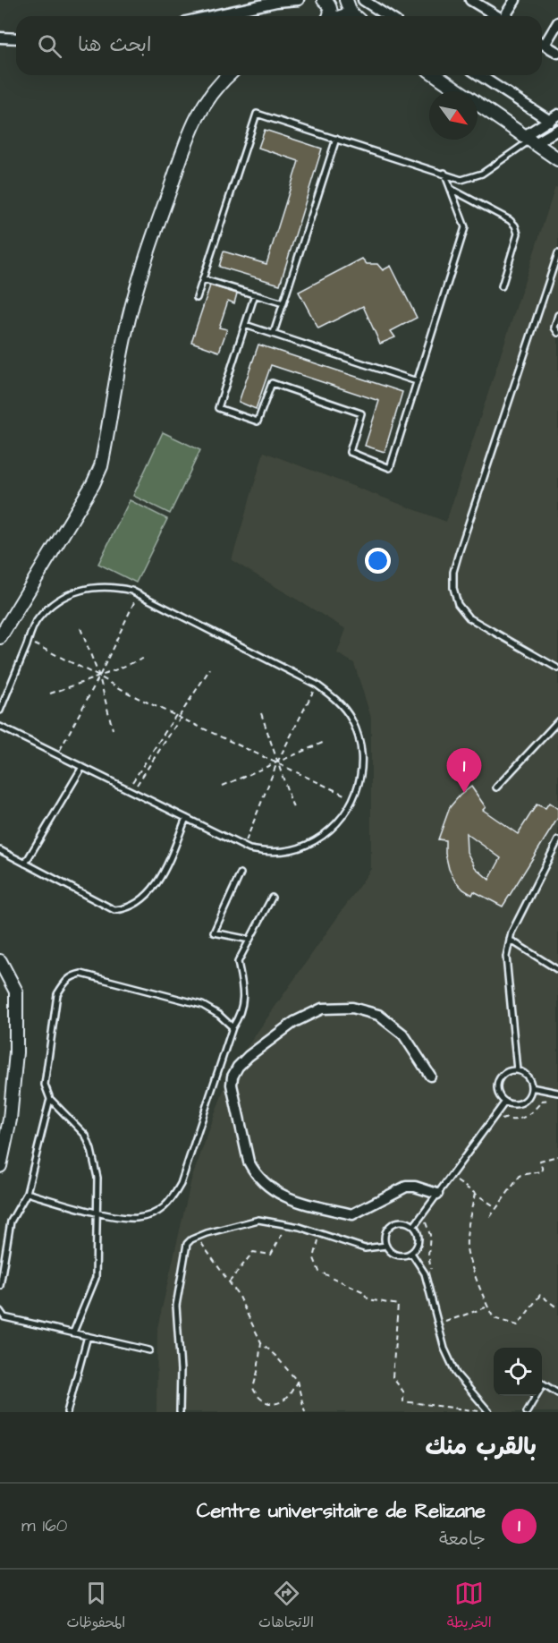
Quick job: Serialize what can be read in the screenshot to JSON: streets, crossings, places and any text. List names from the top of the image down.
{
  "north": "bottom right",
  "page": {
    "search": "ابحث هنا",
    "pins": "1",
    "heading": "بالقرب منك",
    "list": [
      {
        "mark": "1",
        "name": "Centre universitaire de Relizane",
        "note": "جامعة",
        "value": "160 m"
      }
    ],
    "nav": ["الخريطة", "الاتجاهات", "المحفوظات"]
  }
}
